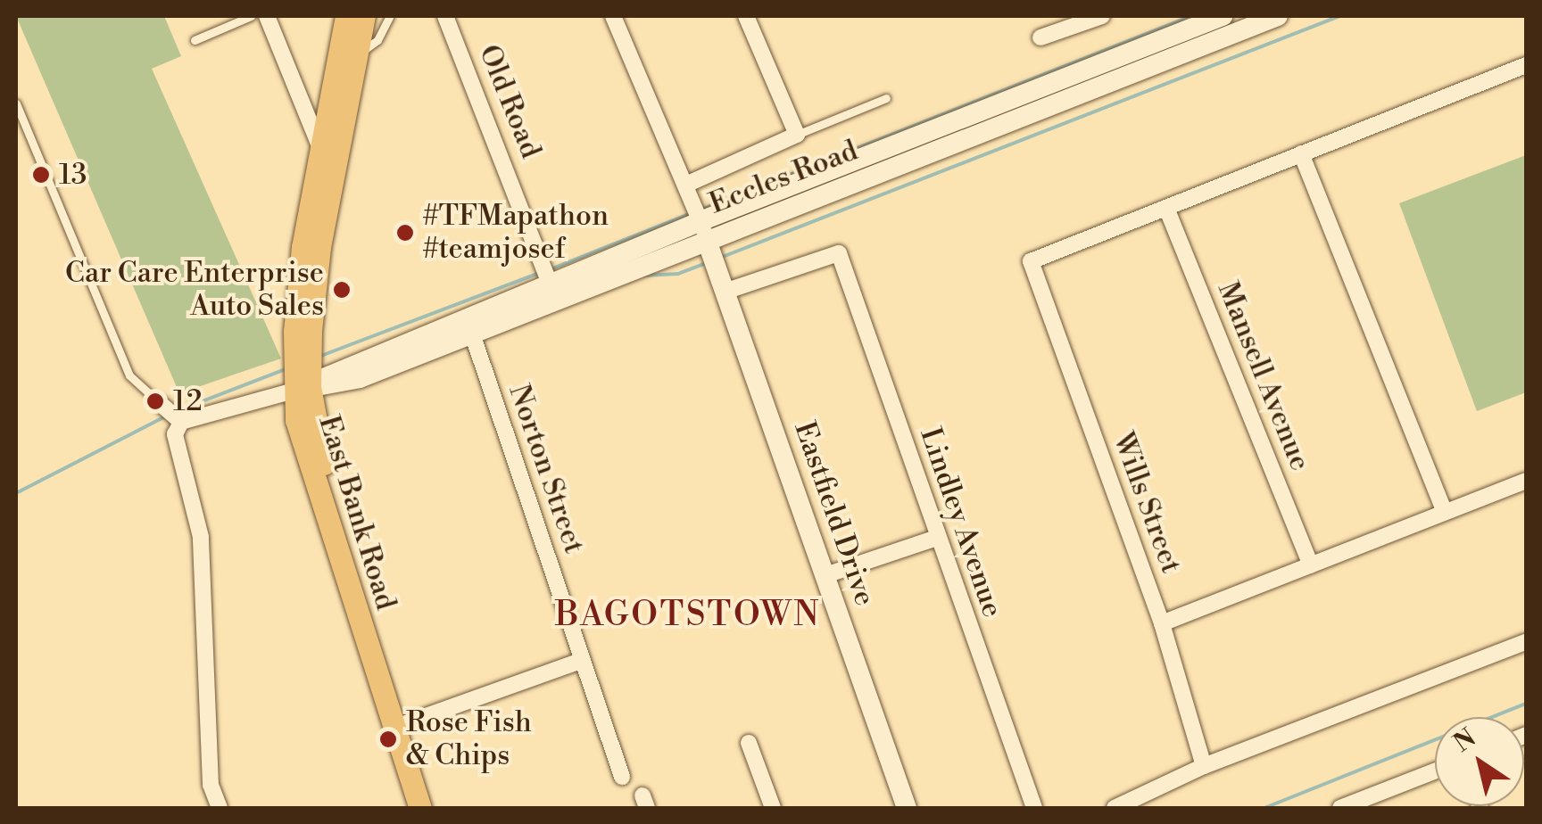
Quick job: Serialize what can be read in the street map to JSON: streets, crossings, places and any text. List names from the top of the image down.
{
  "streets": {
    "main road": ["East Bank Road"],
    "street": [
      "Old Road",
      "Eccles Road",
      "Mansell Avenue",
      "Norton Street",
      "Wills Street",
      "Eastfield Drive",
      "Lindley Avenue"
    ]
  },
  "crossings": [
    ["Old Road", "Eccles Road"],
    ["Eccles Road", "Norton Street"],
    ["Eccles Road", "East Bank Road"],
    ["Eccles Road", "Eastfield Drive"],
    ["Mansell Avenue", "Wills Street"],
    ["Eastfield Drive", "Lindley Avenue"]
  ],
  "districts": ["BAGOTSTOWN"],
  "places": [
    "13",
    "#TFMapathon #teamjosef",
    "Car Care Enterprise Auto Sales",
    "12",
    "Rose Fish & Chips"
  ],
  "north": "top left"
}
